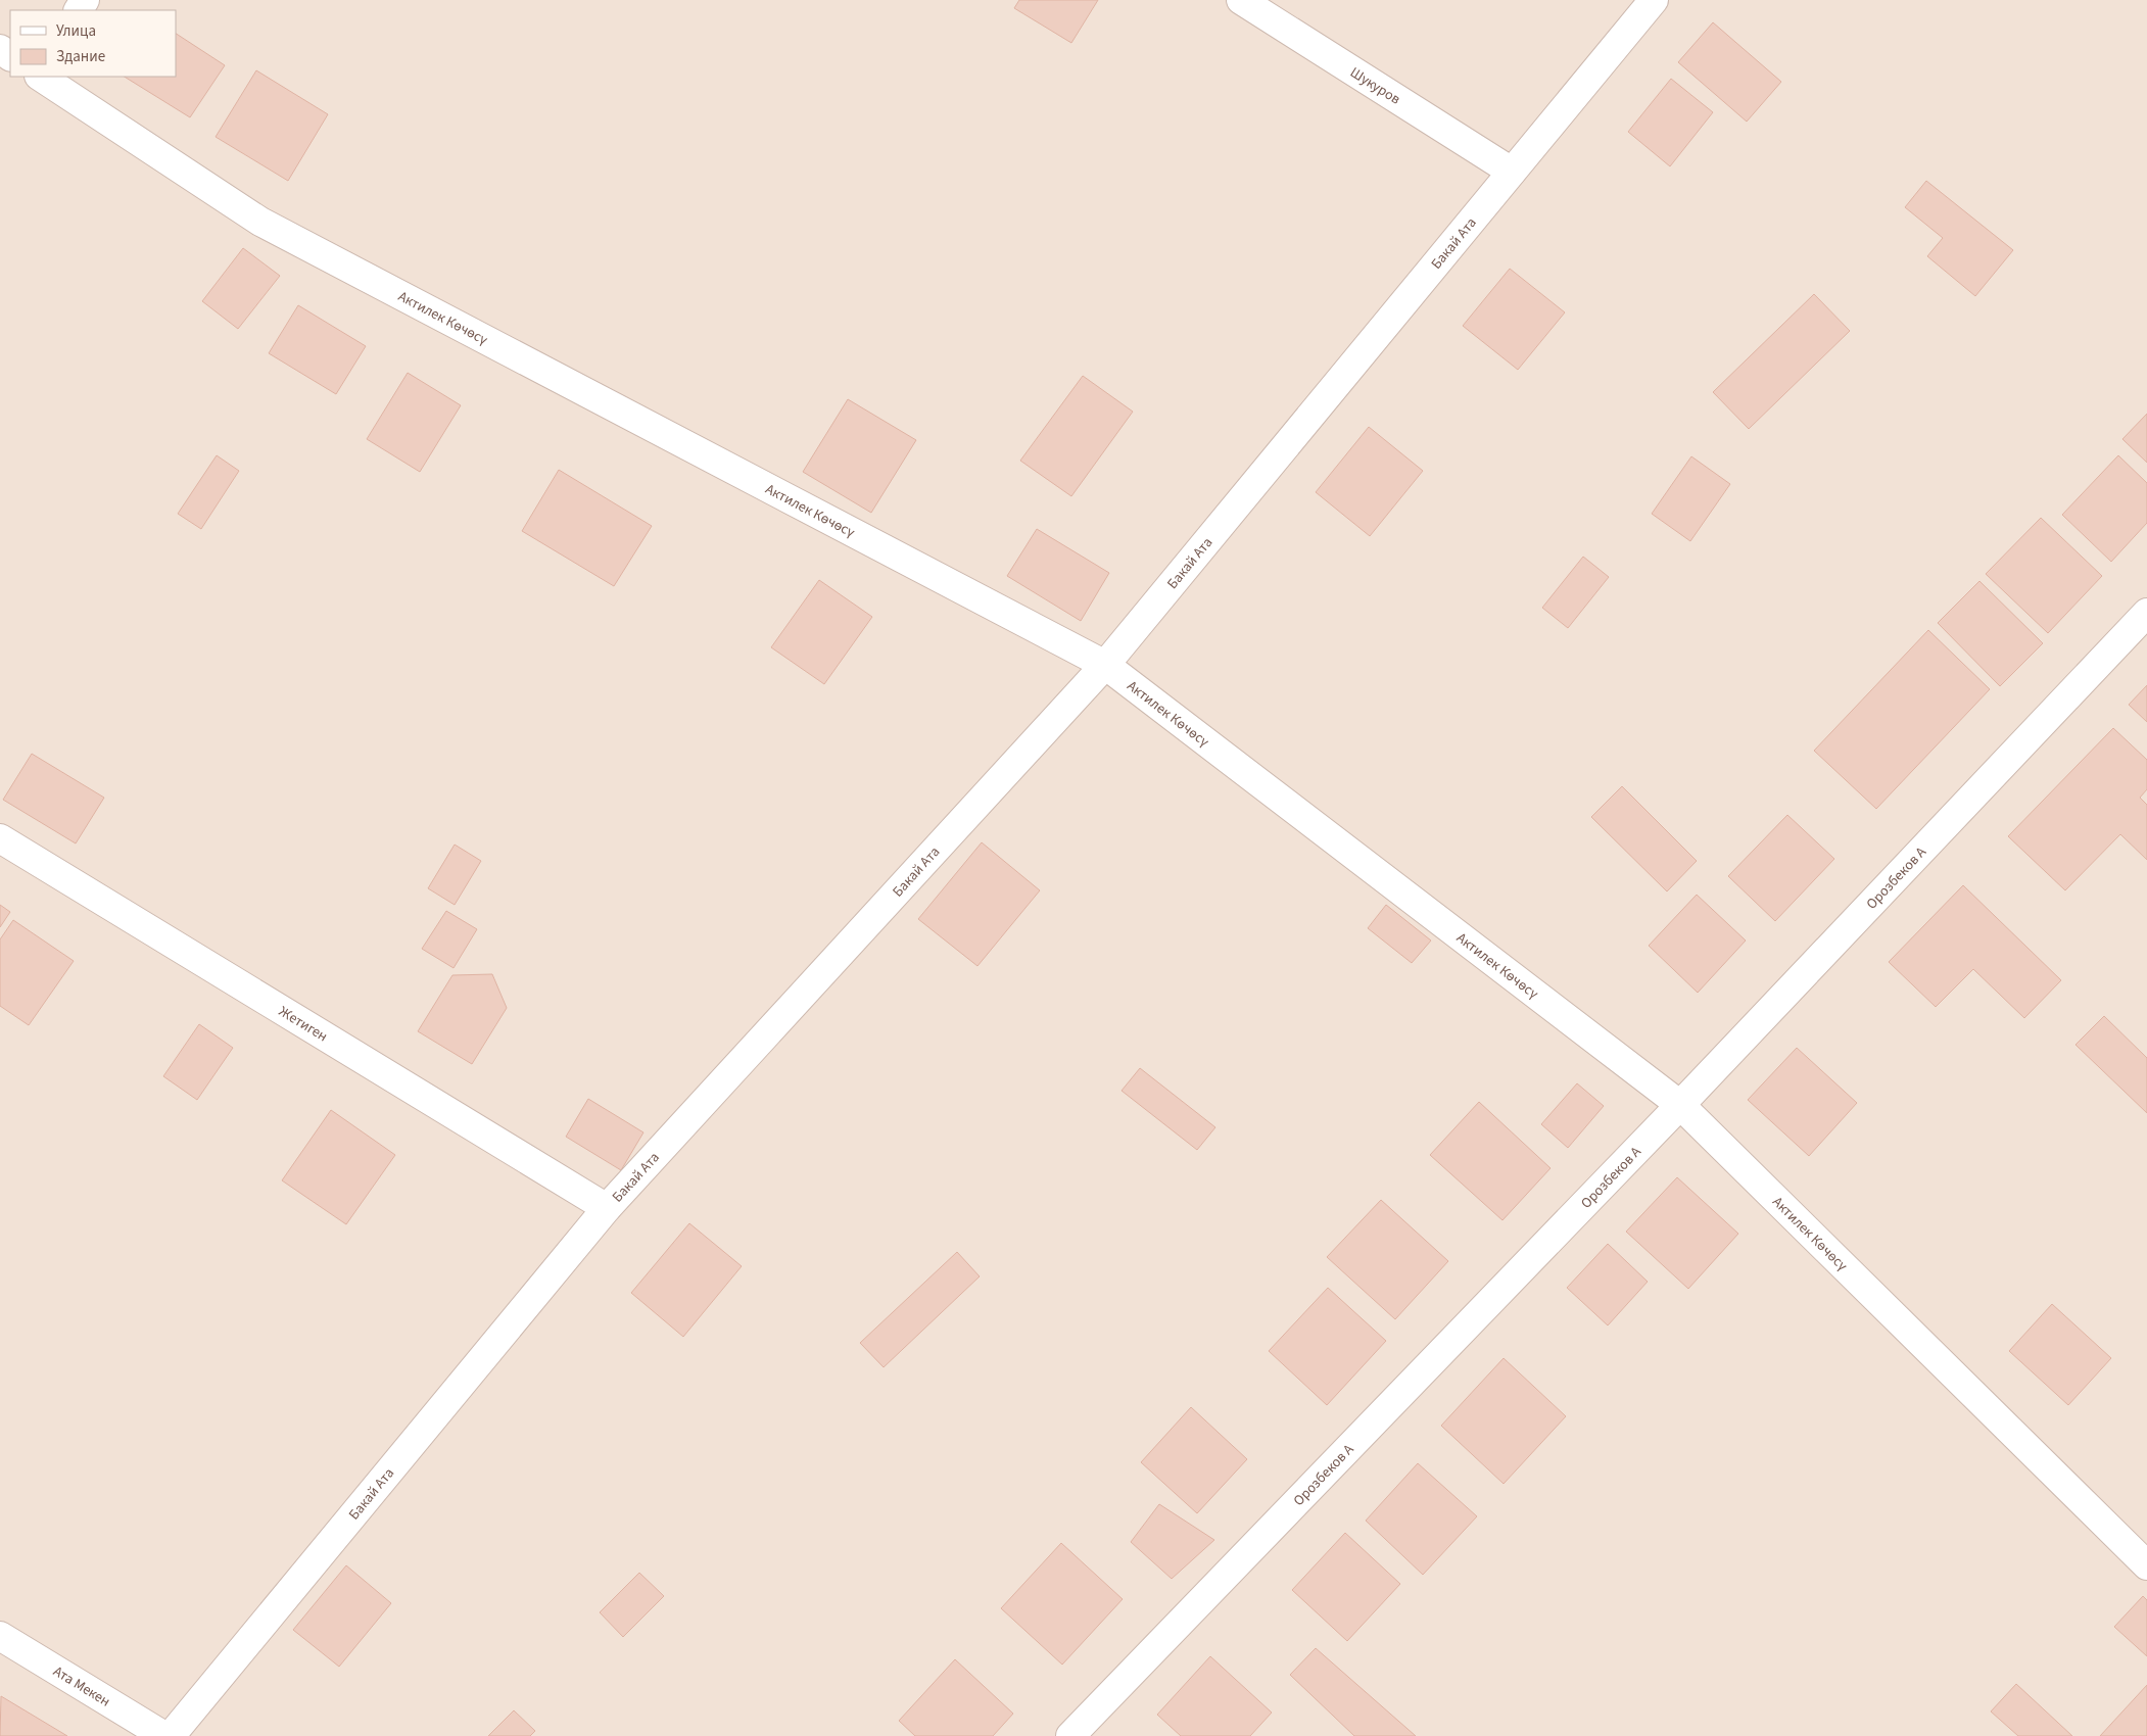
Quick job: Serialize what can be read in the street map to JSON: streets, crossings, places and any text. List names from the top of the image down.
{
  "streets": {
    "street": [
      "Шукуров",
      "Бакай Ата",
      "Актилек Көчөсү",
      "Орозбеков А",
      "Жетиген",
      "Ата Мекен"
    ]
  },
  "crossings": [
    ["Шукуров", "Бакай Ата"],
    ["Бакай Ата", "Актилек Көчөсү"],
    ["Бакай Ата", "Жетиген"],
    ["Актилек Көчөсү", "Орозбеков А"]
  ],
  "legend": ["Улица", "Здание"]
}
